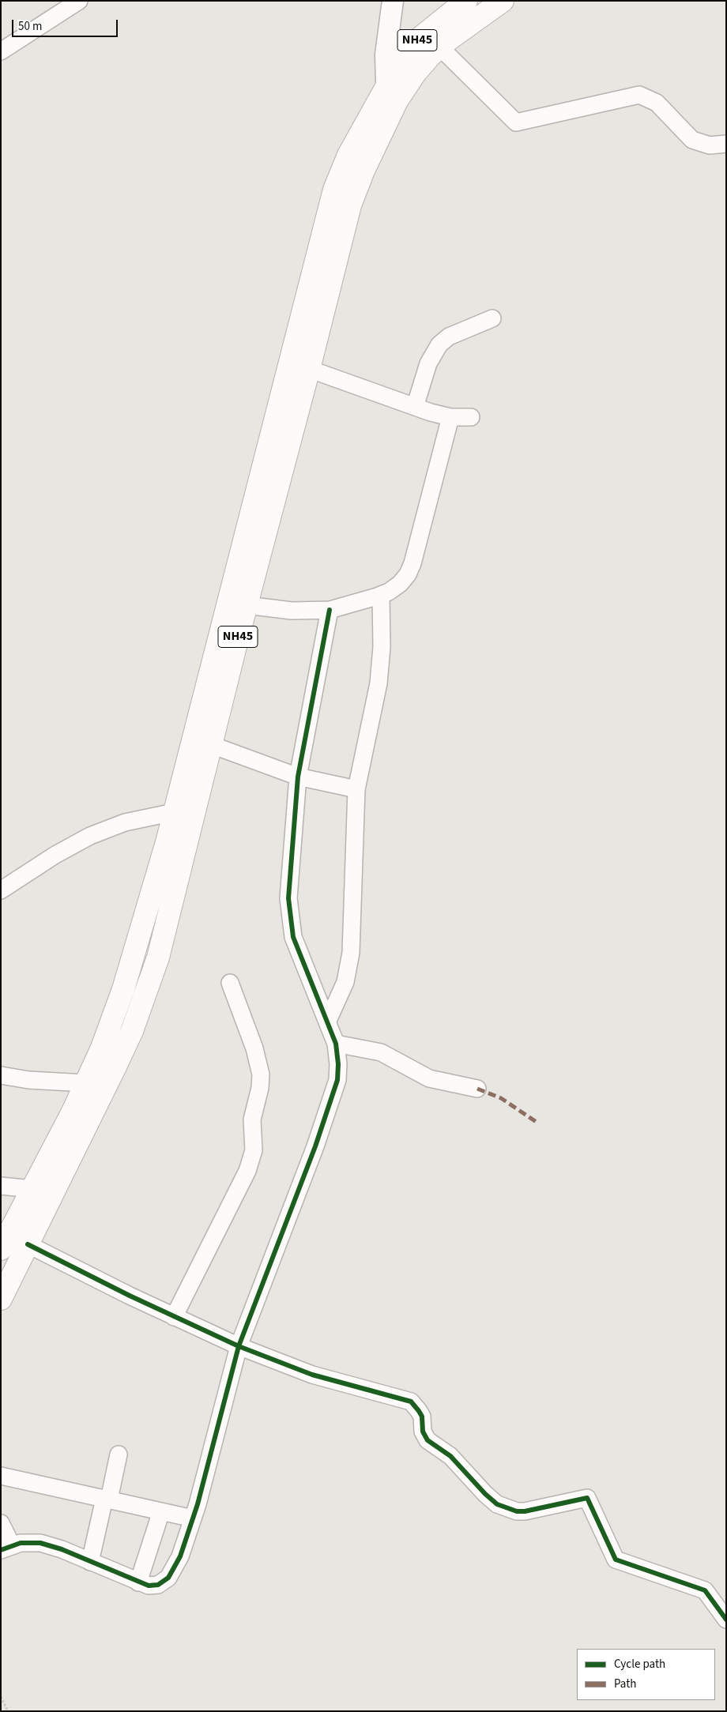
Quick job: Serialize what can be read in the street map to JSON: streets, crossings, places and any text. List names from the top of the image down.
{
  "streets": {
    "highway": ["NH45"]
  },
  "legend": ["Cycle path", "Path"],
  "scale_bar": "50 m"
}
